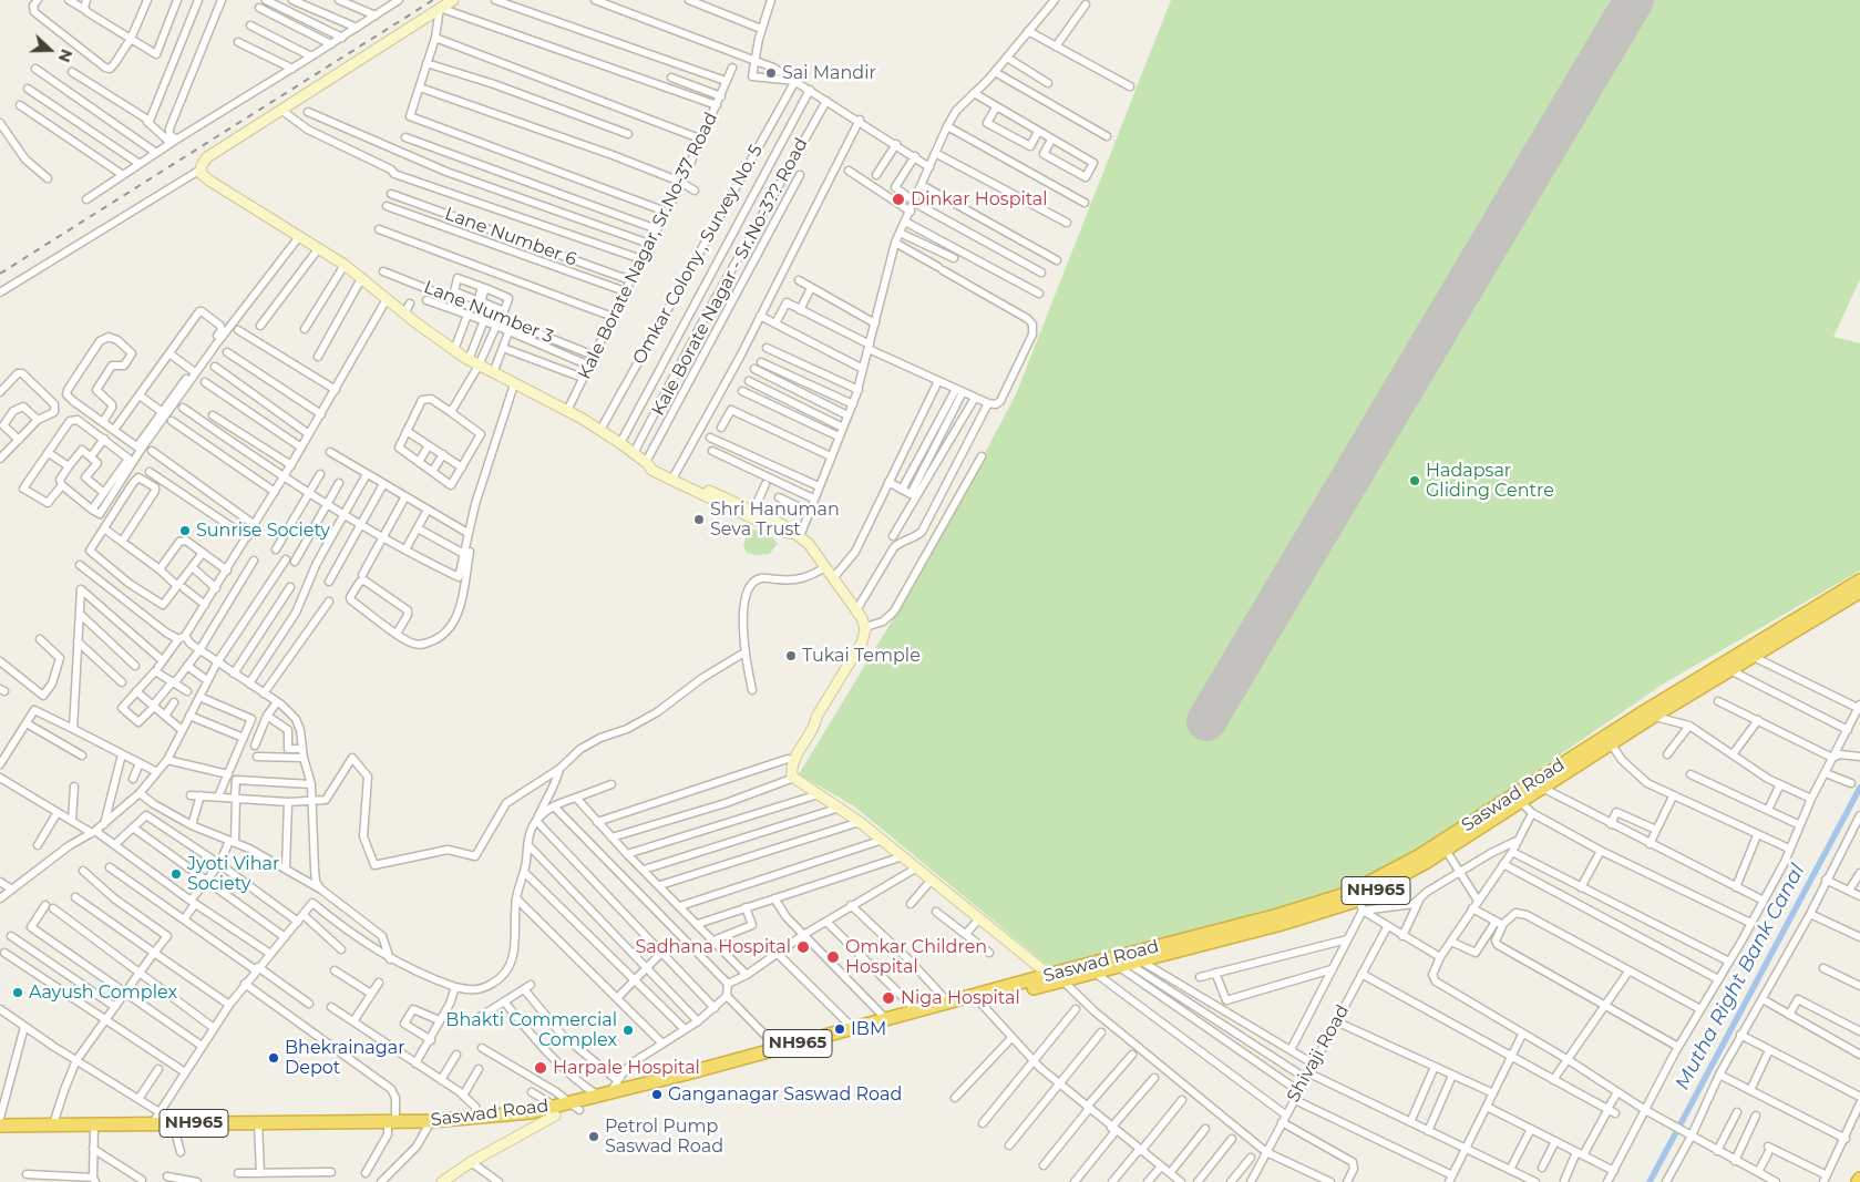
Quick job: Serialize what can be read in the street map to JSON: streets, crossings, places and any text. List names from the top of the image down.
{
  "streets": {
    "highway": ["Saswad Road", "NH965"],
    "street": [
      "Lane Number 6",
      "Kale Borate Nagar, Sr.No-37 Road",
      "Omkar Colony , Survey No. 5",
      "Kale Borate Nagar - Sr.No-3?? Road",
      "Lane Number 3",
      "Shivaji Road"
    ]
  },
  "crossings": [
    ["Lane Number 6", "Kale Borate Nagar, Sr.No-37 Road"],
    ["Kale Borate Nagar, Sr.No-37 Road", "Lane Number 3"]
  ],
  "water": ["Mutha Right Bank Canal"],
  "places": [
    "Sai Mandir",
    "Dinkar Hospital",
    "Hadapsar Gliding Centre",
    "Shri Hanuman Seva Trust",
    "Sunrise Society",
    "Tukai Temple",
    "Jyoti Vihar Society",
    "Sadhana Hospital",
    "Omkar Children Hospital",
    "Aayush Complex",
    "Niga Hospital",
    "IBM",
    "Bhakti Commercial Complex",
    "Bhekrainagar Depot",
    "Harpale Hospital",
    "Ganganagar Saswad Road",
    "Petrol Pump Saswad Road"
  ],
  "north": "right"
}
